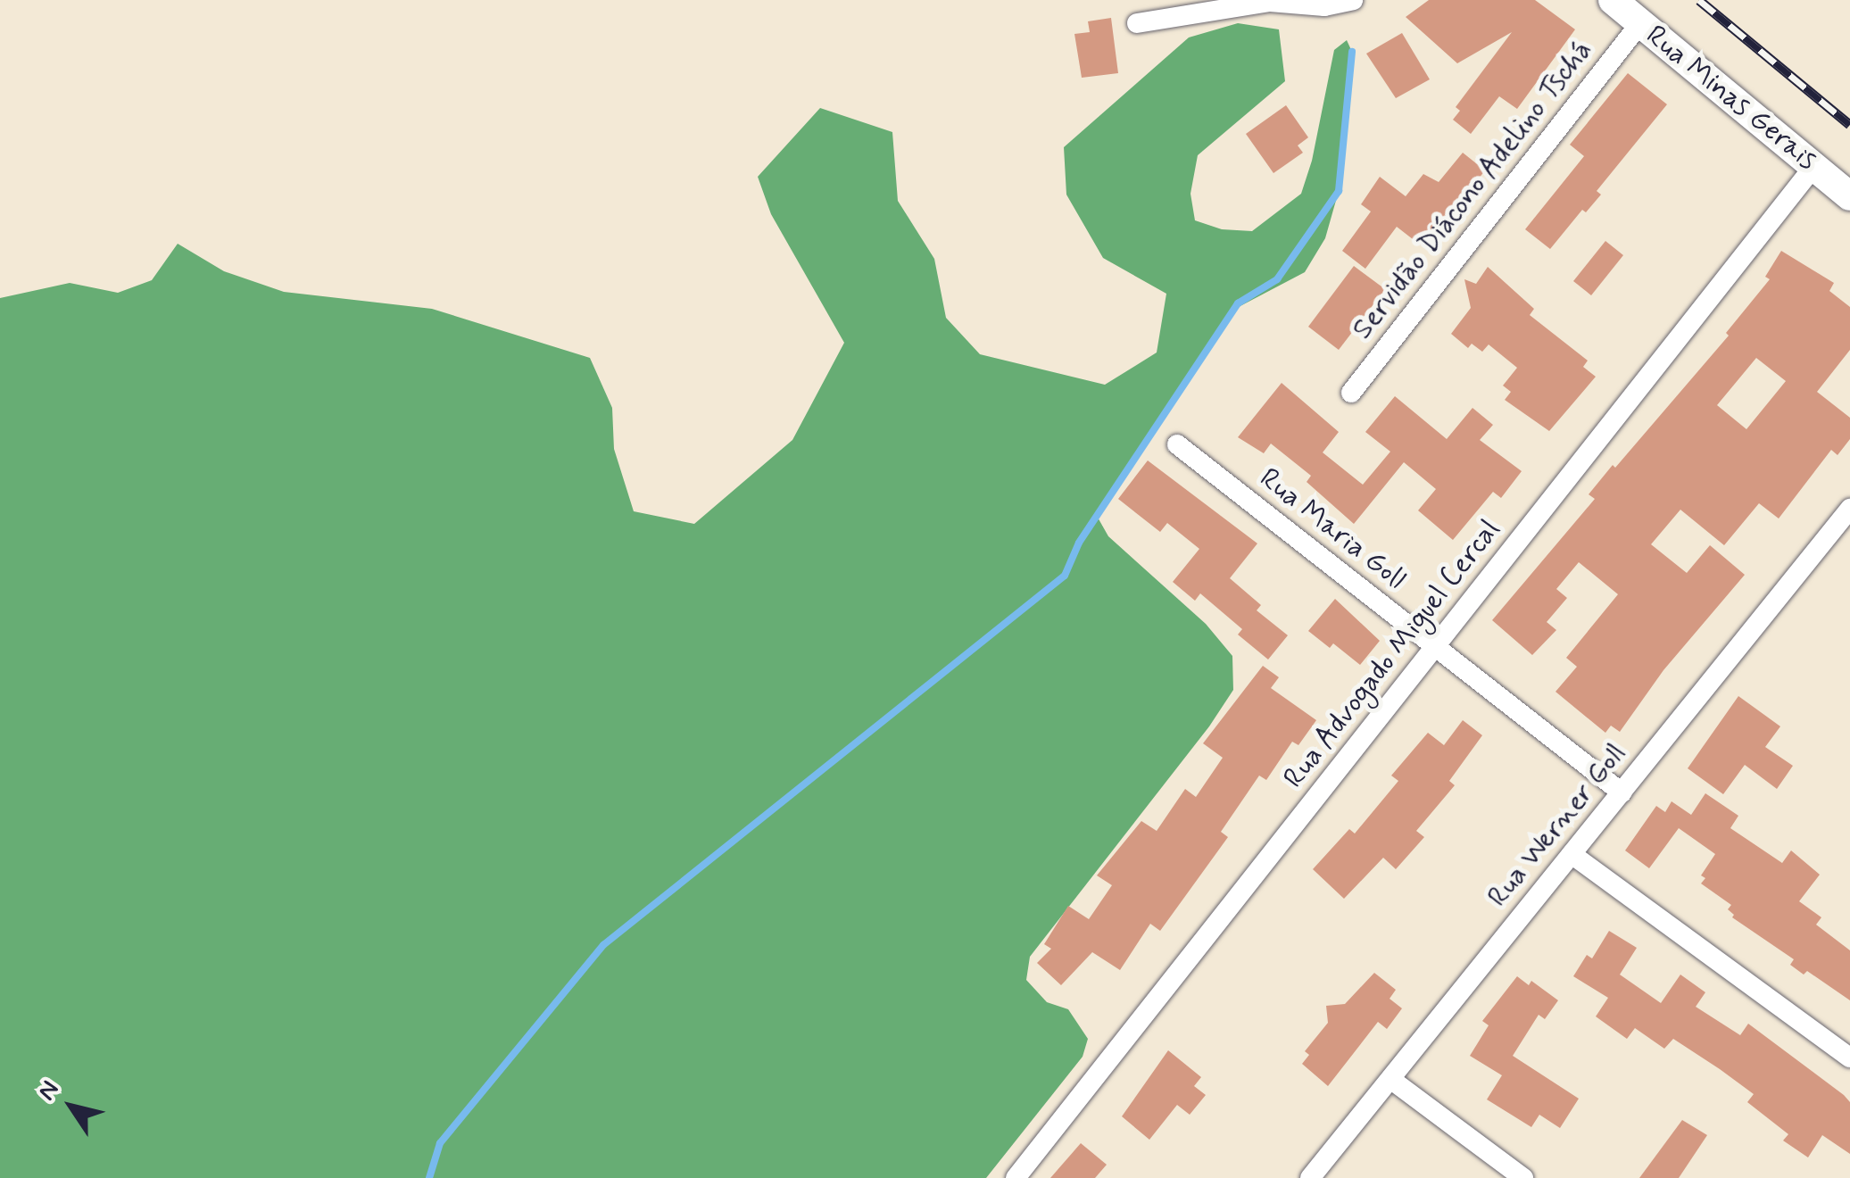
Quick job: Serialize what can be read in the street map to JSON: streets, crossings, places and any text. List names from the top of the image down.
{
  "streets": {
    "main road": ["Rua Minas Gerais"],
    "street": [
      "Servidão Diácono Adelino Tschá",
      "Rua Maria Goll",
      "Rua Advogado Miguel Cercal",
      "Rua Werner Goll"
    ]
  },
  "crossings": [
    ["Rua Minas Gerais", "Servidão Diácono Adelino Tschá"],
    ["Rua Minas Gerais", "Rua Advogado Miguel Cercal"],
    ["Rua Maria Goll", "Rua Advogado Miguel Cercal"],
    ["Rua Maria Goll", "Rua Werner Goll"]
  ],
  "north": "top left"
}
